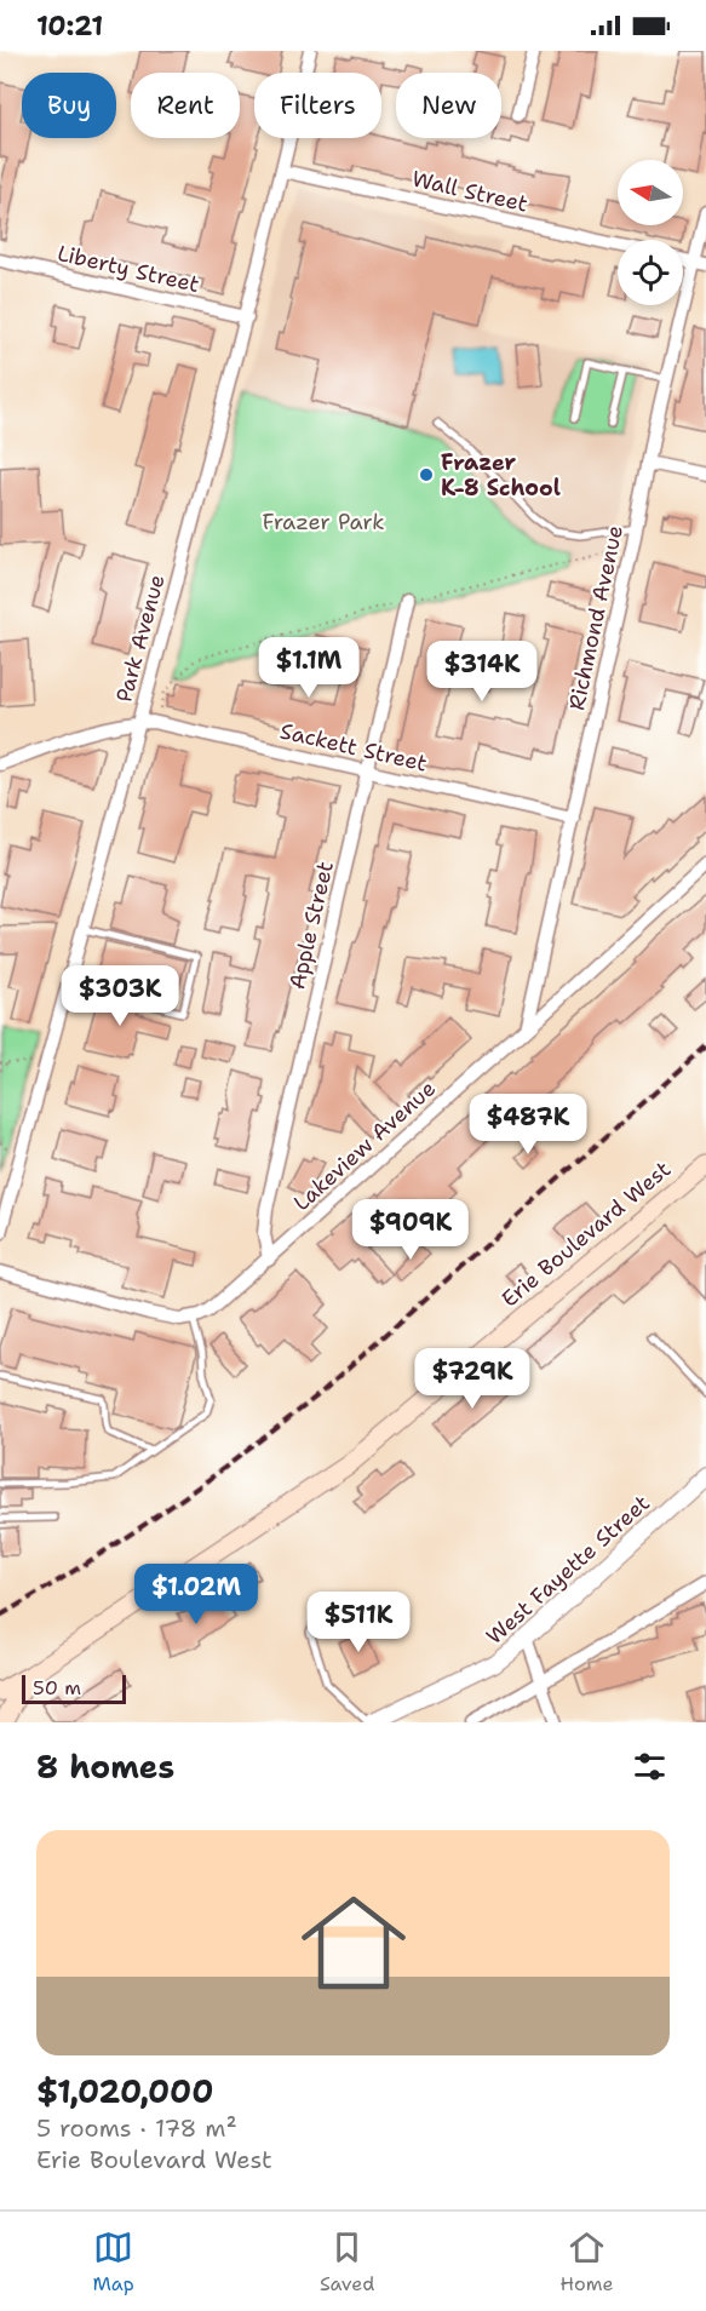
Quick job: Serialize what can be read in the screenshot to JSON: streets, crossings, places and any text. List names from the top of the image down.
{
  "streets": {
    "main road": ["Erie Boulevard West"],
    "street": [
      "Wall Street",
      "Liberty Street",
      "Richmond Avenue",
      "Park Avenue",
      "Sackett Street",
      "Apple Street",
      "Lakeview Avenue",
      "West Fayette Street"
    ]
  },
  "crossings": [
    ["Wall Street", "Park Avenue"],
    ["Liberty Street", "Park Avenue"],
    ["Richmond Avenue", "Sackett Street"],
    ["Richmond Avenue", "Lakeview Avenue"],
    ["Park Avenue", "Sackett Street"],
    ["Sackett Street", "Apple Street"],
    ["Apple Street", "Lakeview Avenue"]
  ],
  "parks": ["Frazer Park"],
  "places": ["Frazer K-8 School"],
  "scale_bar": "50 m",
  "north": "left",
  "page": {
    "status": "10:21",
    "chip": [
      "Buy",
      "Rent",
      "Filters",
      "New"
    ],
    "price": [
      "$1.1M",
      "$314K",
      "$303K",
      "$487K",
      "$909K",
      "$729K",
      "$1.02M",
      "$511K"
    ],
    "scale": "50 m",
    "heading": "8 homes",
    "list": [
      {
        "name": "$1,020,000",
        "note": "5 rooms · 178 m² · Erie Boulevard West"
      }
    ],
    "tabs": ["Map", "Saved", "Home"]
  }
}
